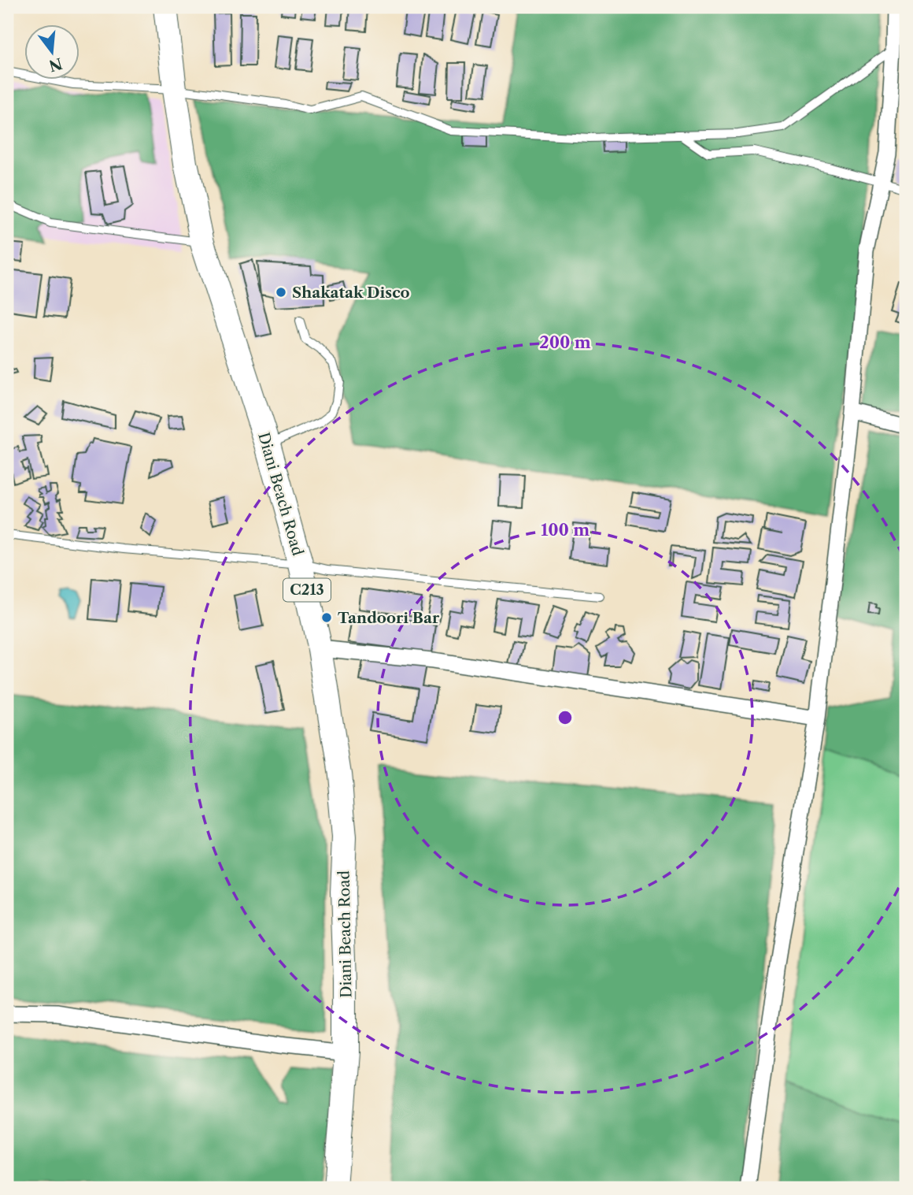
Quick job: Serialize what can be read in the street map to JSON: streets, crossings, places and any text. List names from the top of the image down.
{
  "streets": {
    "main road": ["Diani Beach Road", "C213"]
  },
  "places": ["Shakatak Disco", "Tandoori Bar"],
  "north": "bottom",
  "rings": ["200 m", "100 m"]
}
